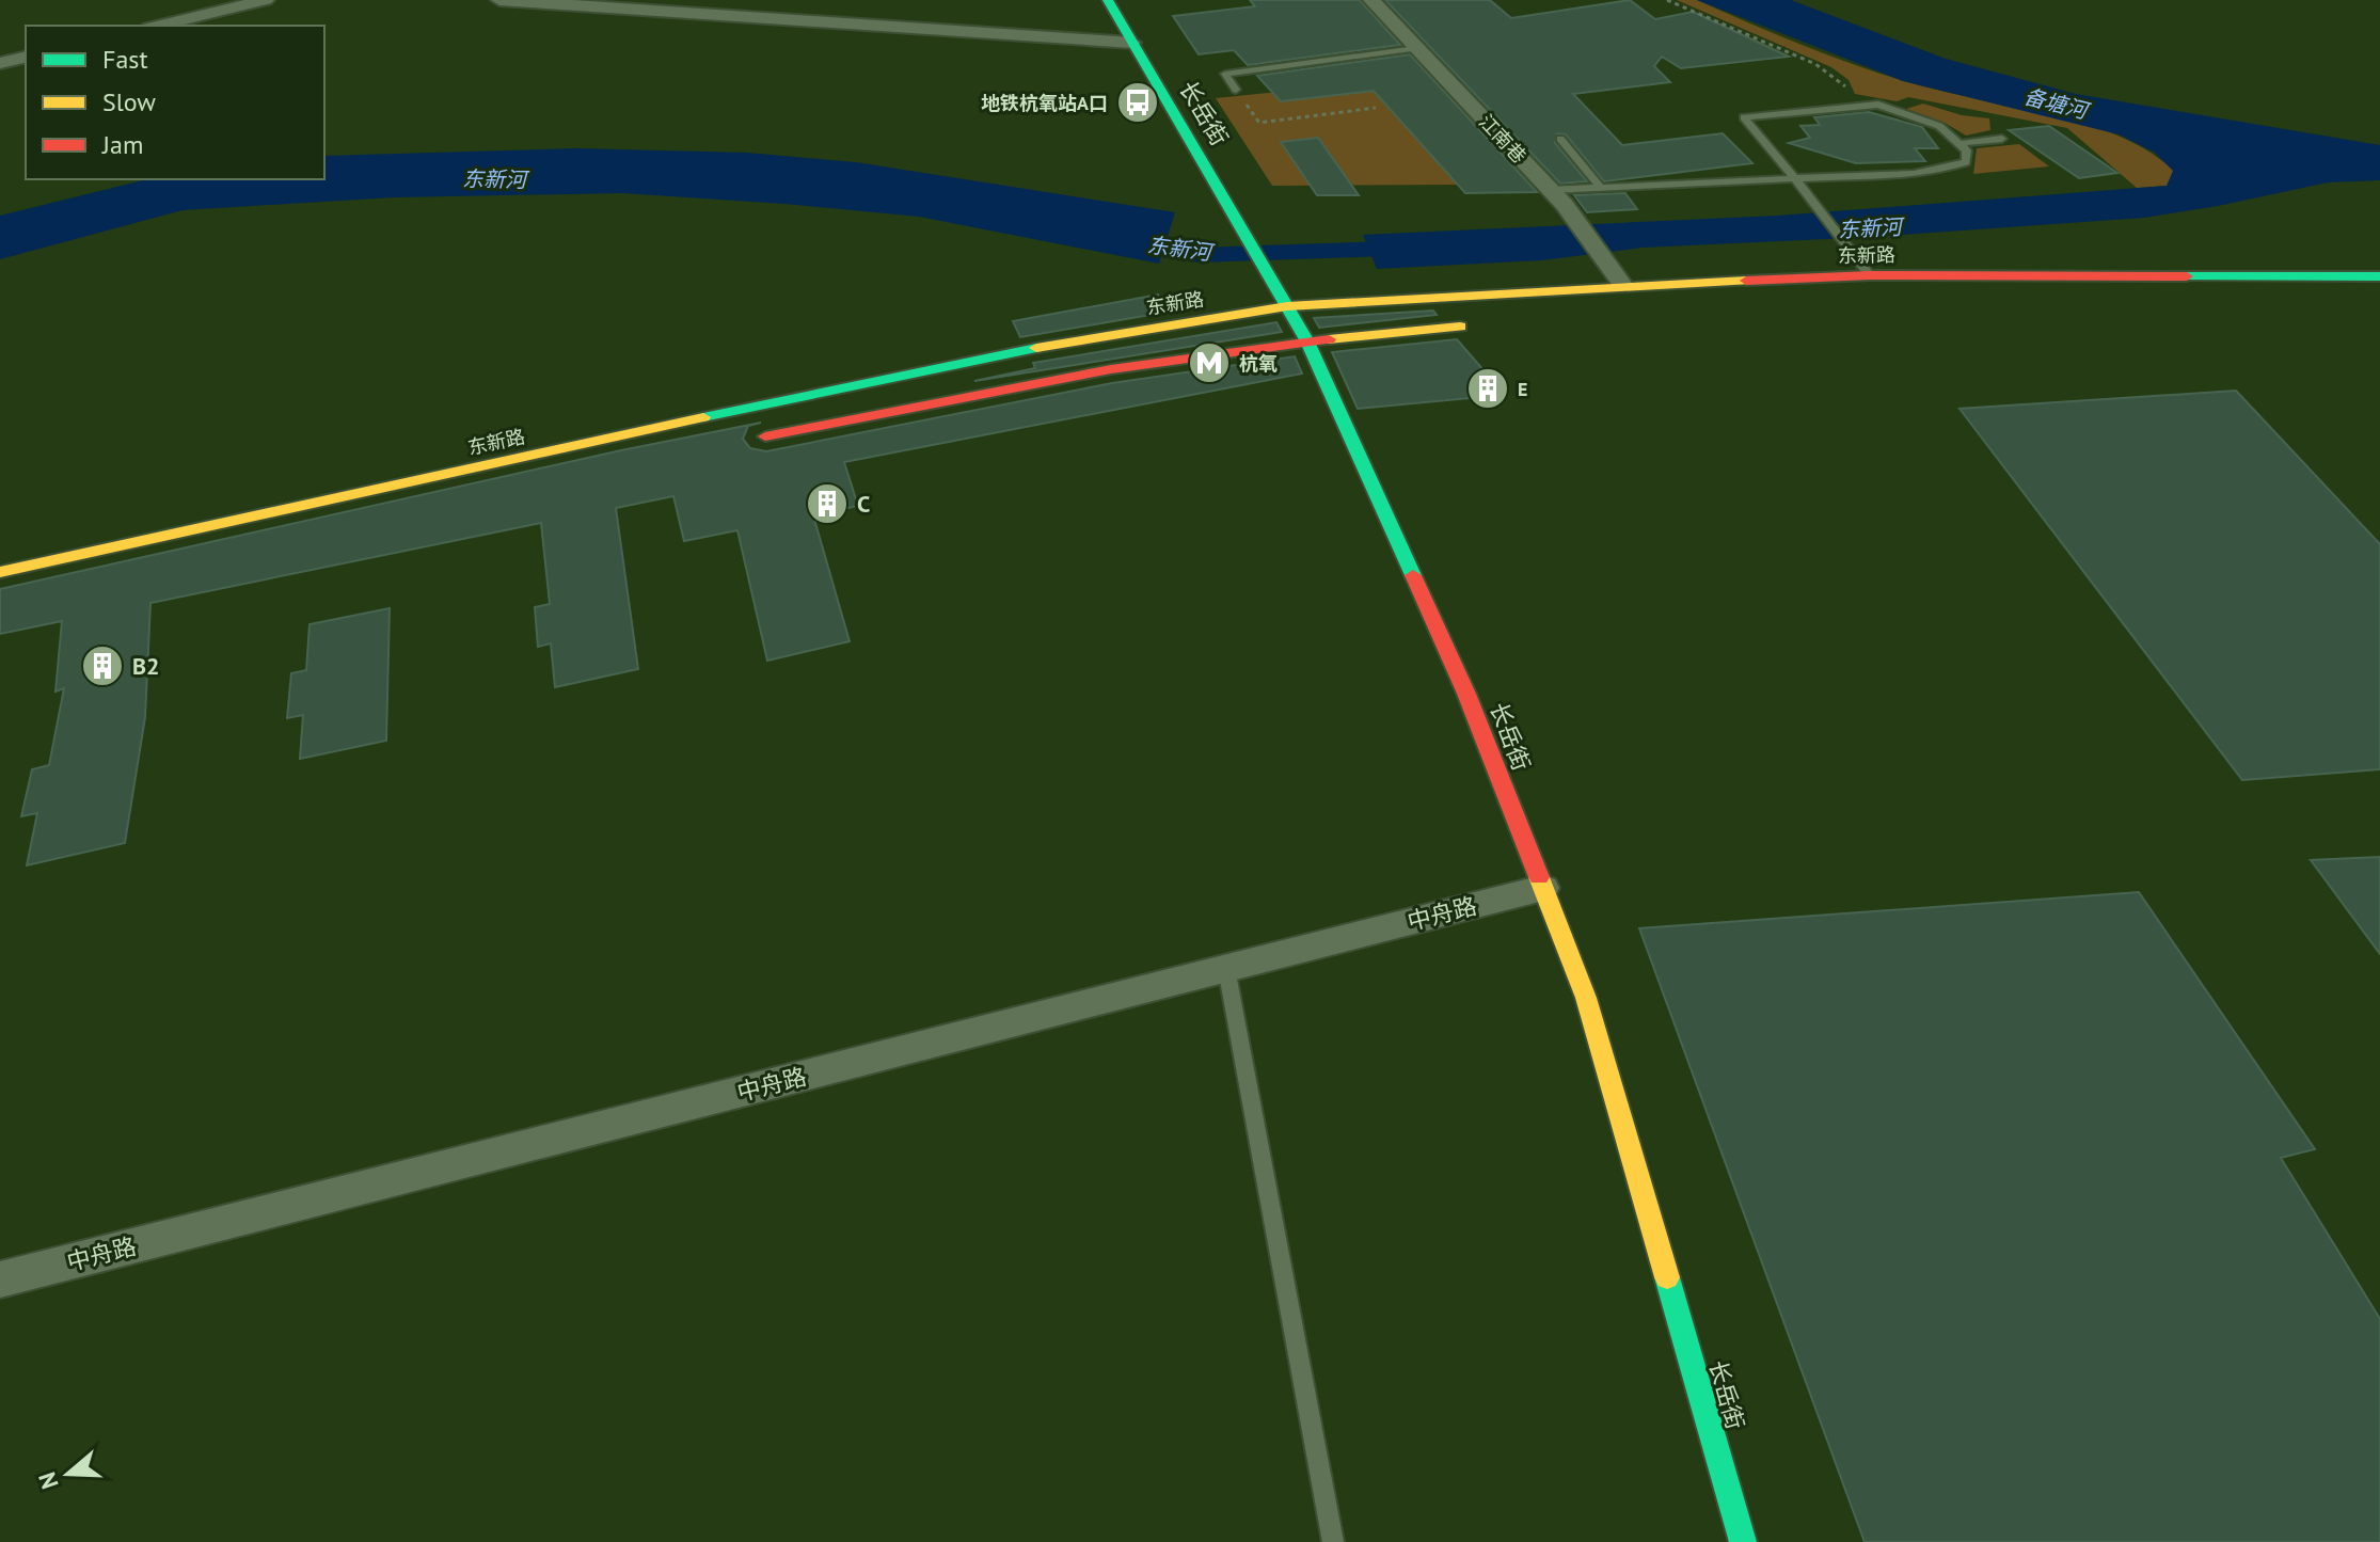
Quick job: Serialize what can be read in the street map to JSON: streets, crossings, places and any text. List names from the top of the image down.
{
  "streets": {
    "main road": ["长岳街", "东新路"],
    "street": ["江南巷", "中舟路"]
  },
  "crossings": [
    ["长岳街", "东新路"],
    ["长岳街", "中舟路"],
    ["江南巷", "东新路"]
  ],
  "water": ["备塘河", "东新河"],
  "places": {
    "bus stop": ["地铁杭氧站A口"],
    "metro station": ["杭氧"],
    "building": ["E", "C", "B2"]
  },
  "legend": ["Fast", "Slow", "Jam"],
  "north": "left"
}
